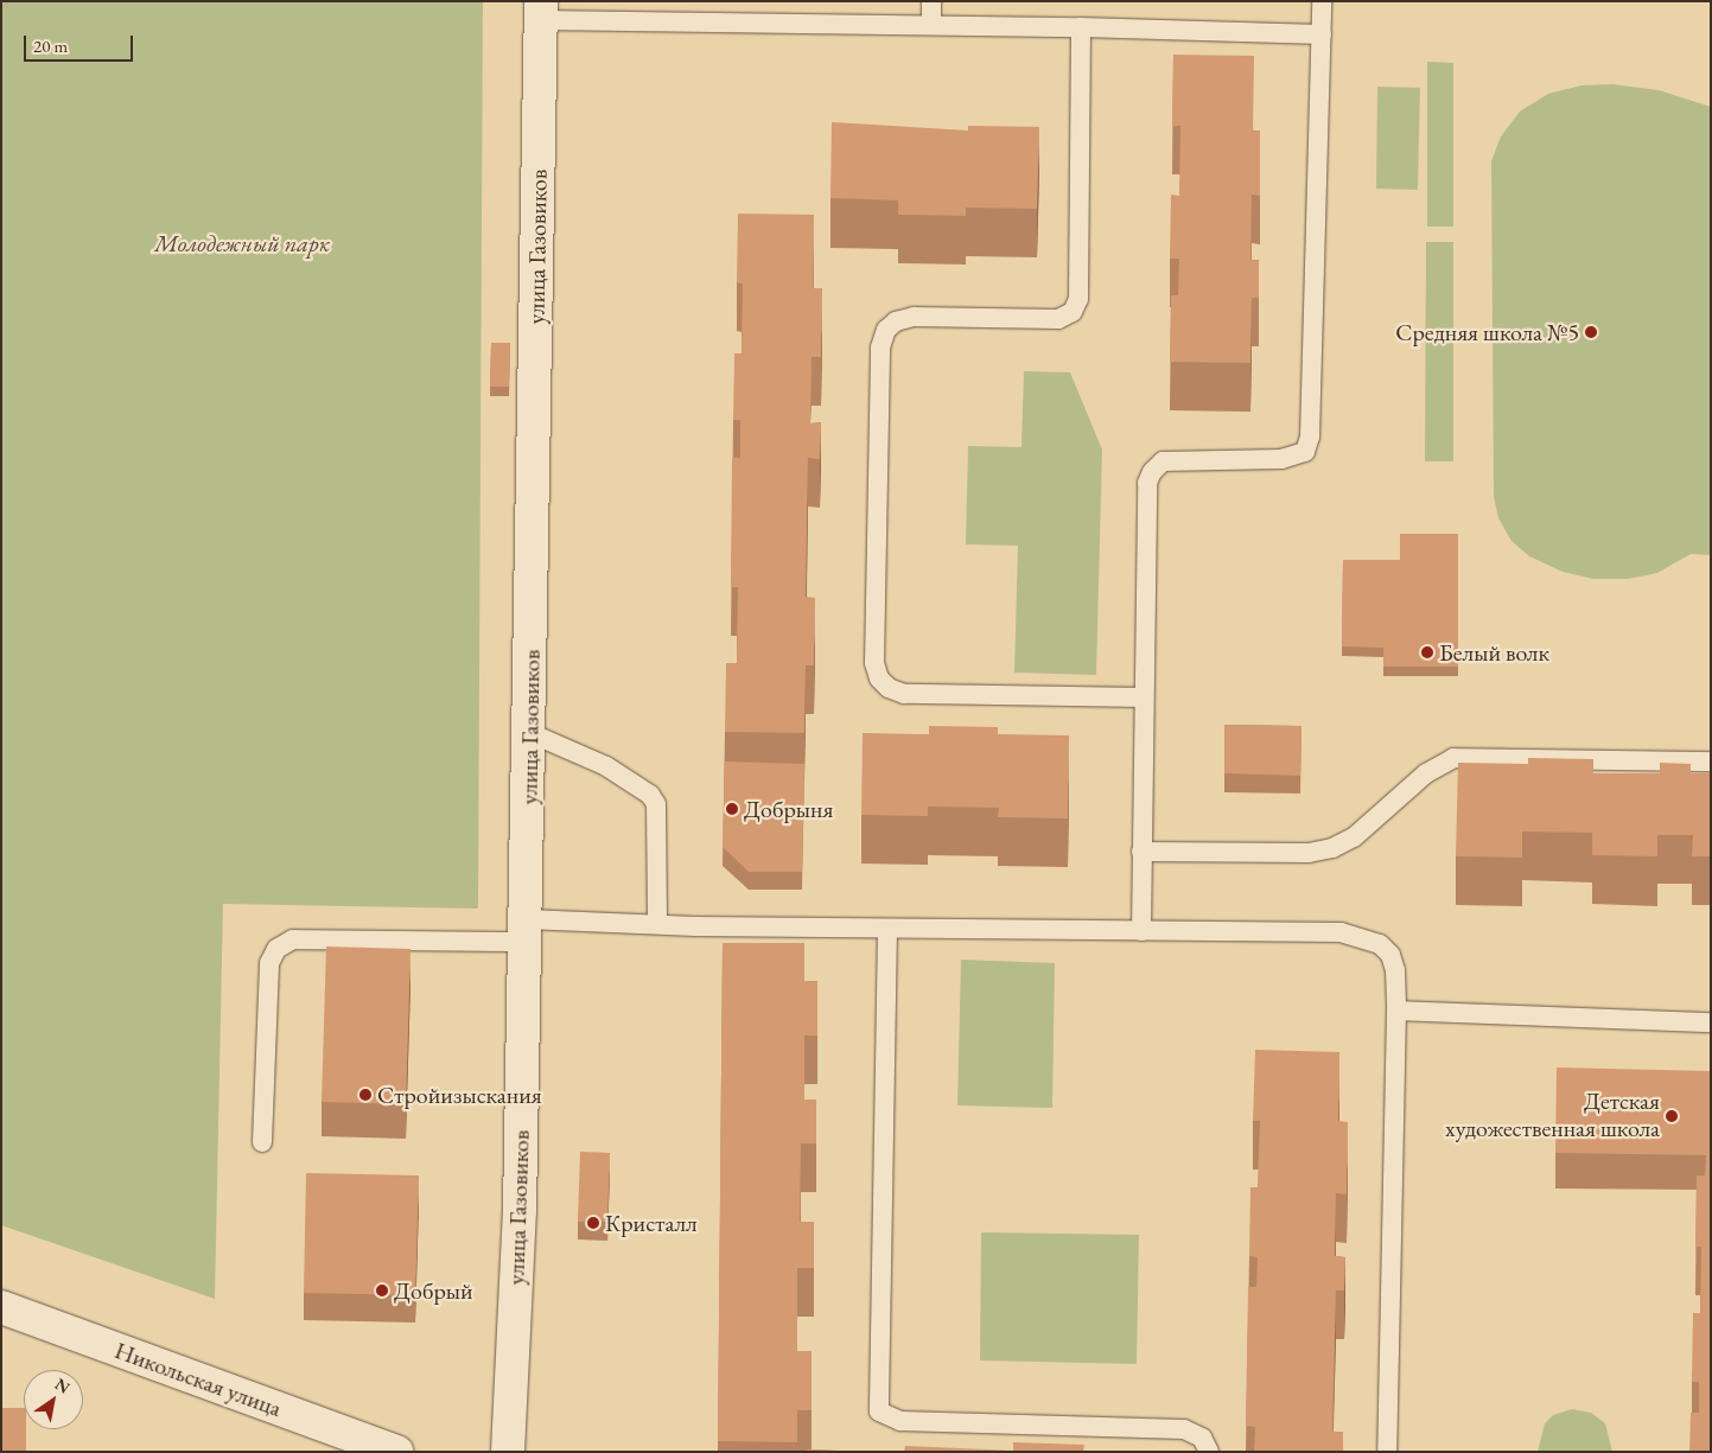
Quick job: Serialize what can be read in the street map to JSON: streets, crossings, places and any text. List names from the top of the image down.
{
  "streets": {
    "street": ["улица Газовиков", "Никольская улица"]
  },
  "parks": ["Молодежный парк"],
  "places": [
    "Средняя школа №5",
    "Белый волк",
    "Добрыня",
    "Стройизыскания",
    "Детская художественная школа",
    "Кристалл",
    "Добрый"
  ],
  "scale_bar": "20 m",
  "north": "top right"
}
